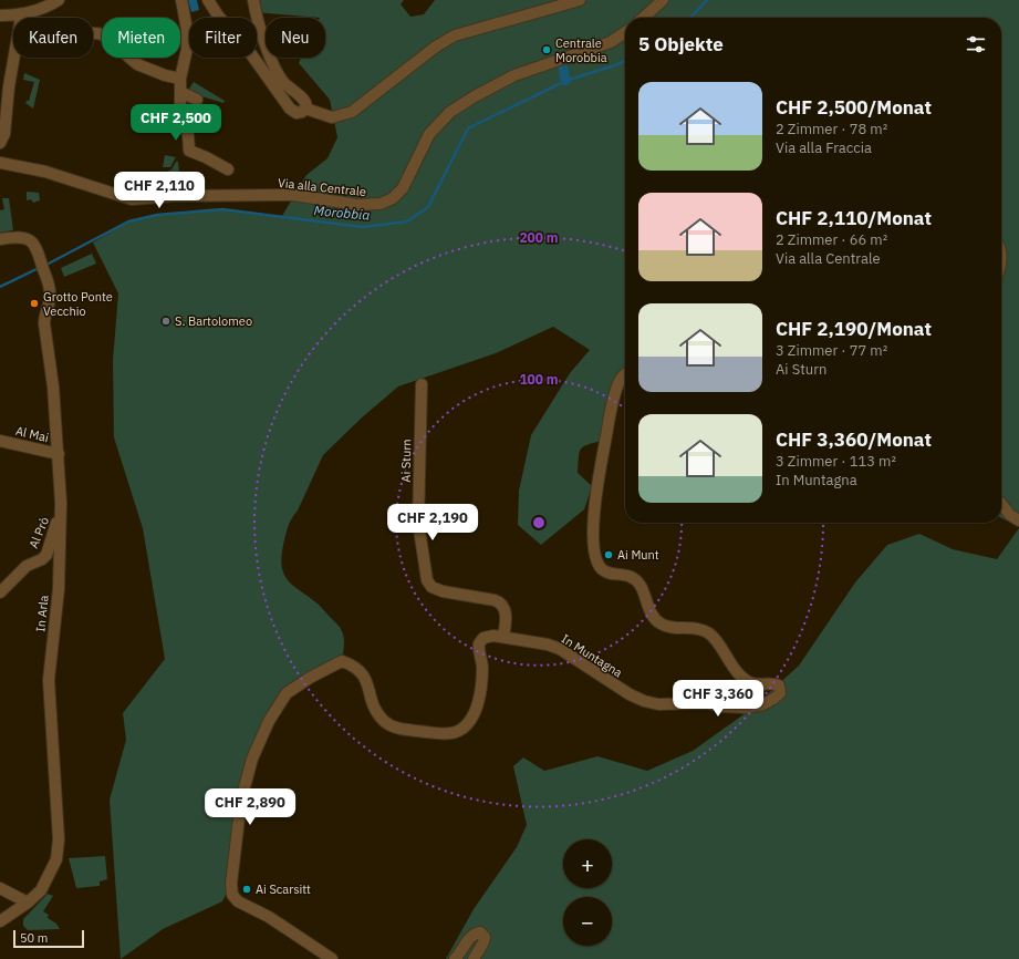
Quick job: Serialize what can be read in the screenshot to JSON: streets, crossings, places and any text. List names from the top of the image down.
{
  "streets": {
    "street": [
      "Via alla Centrale",
      "Al Mai",
      "Ai Sturn",
      "Al Prò",
      "In Arla",
      "In Muntagna"
    ]
  },
  "crossings": [
    ["Al Mai", "In Arla"],
    ["Ai Sturn", "In Muntagna"],
    ["Al Prò", "In Arla"]
  ],
  "water": ["Morobbia"],
  "places": [
    "Centrale Morobbia",
    "Grotto Ponte Vecchio",
    "S. Bartolomeo",
    "Ai Munt",
    "Ai Scarsitt"
  ],
  "scale_bar": "50 m",
  "page": {
    "chip": [
      "Kaufen",
      "Mieten",
      "Filter",
      "Neu"
    ],
    "heading": "5 Objekte",
    "list": [
      {
        "name": "CHF 2,500/Monat",
        "note": "2 Zimmer · 78 m² · Via alla Fraccia"
      },
      {
        "name": "CHF 2,110/Monat",
        "note": "2 Zimmer · 66 m² · Via alla Centrale"
      },
      {
        "name": "CHF 2,190/Monat",
        "note": "3 Zimmer · 77 m² · Ai Sturn"
      },
      {
        "name": "CHF 3,360/Monat",
        "note": "3 Zimmer · 113 m² · In Muntagna"
      }
    ],
    "price": [
      "CHF 2,500",
      "CHF 2,110",
      "CHF 2,190",
      "CHF 3,360",
      "CHF 2,890"
    ],
    "map_buttons": ["+", "−"],
    "scale": "50 m"
  },
  "rings": ["200 m", "100 m"]
}
